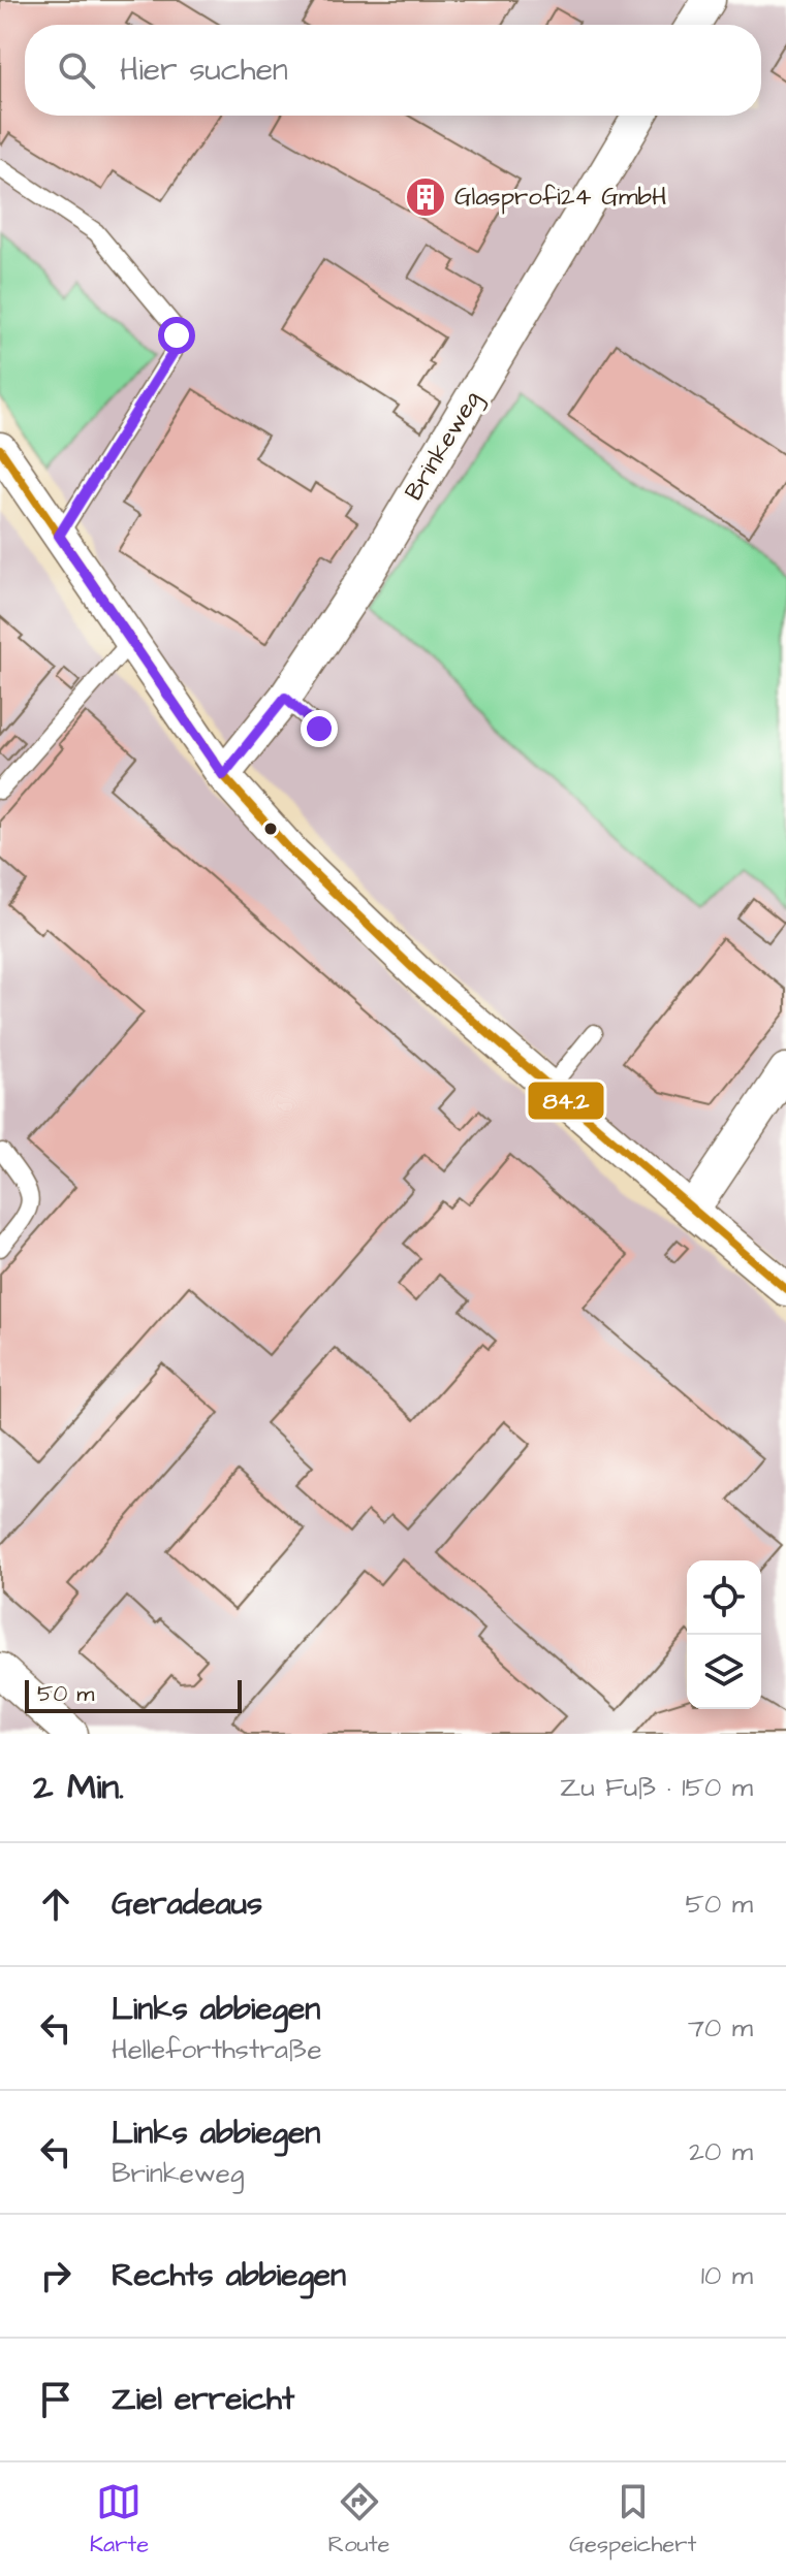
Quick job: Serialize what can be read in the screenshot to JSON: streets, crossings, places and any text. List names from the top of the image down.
{
  "streets": {
    "street": ["Brinkeweg"]
  },
  "places": {
    "building": ["Glasprofi24 GmbH"]
  },
  "lines": ["transit line 84.2"],
  "scale_bar": "50 m",
  "page": {
    "search": "Hier suchen",
    "scale": "50 m",
    "heading": ["2 Min.", "Zu Fuß · 150 m"],
    "list": [
      ["Geradeaus", "50 m"],
      ["Links abbiegen", "Helleforthstraße", "70 m"],
      ["Links abbiegen", "Brinkeweg", "20 m"],
      ["Rechts abbiegen", "10 m"],
      "Ziel erreicht"
    ],
    "nav": ["Karte", "Route", "Gespeichert"]
  }
}
